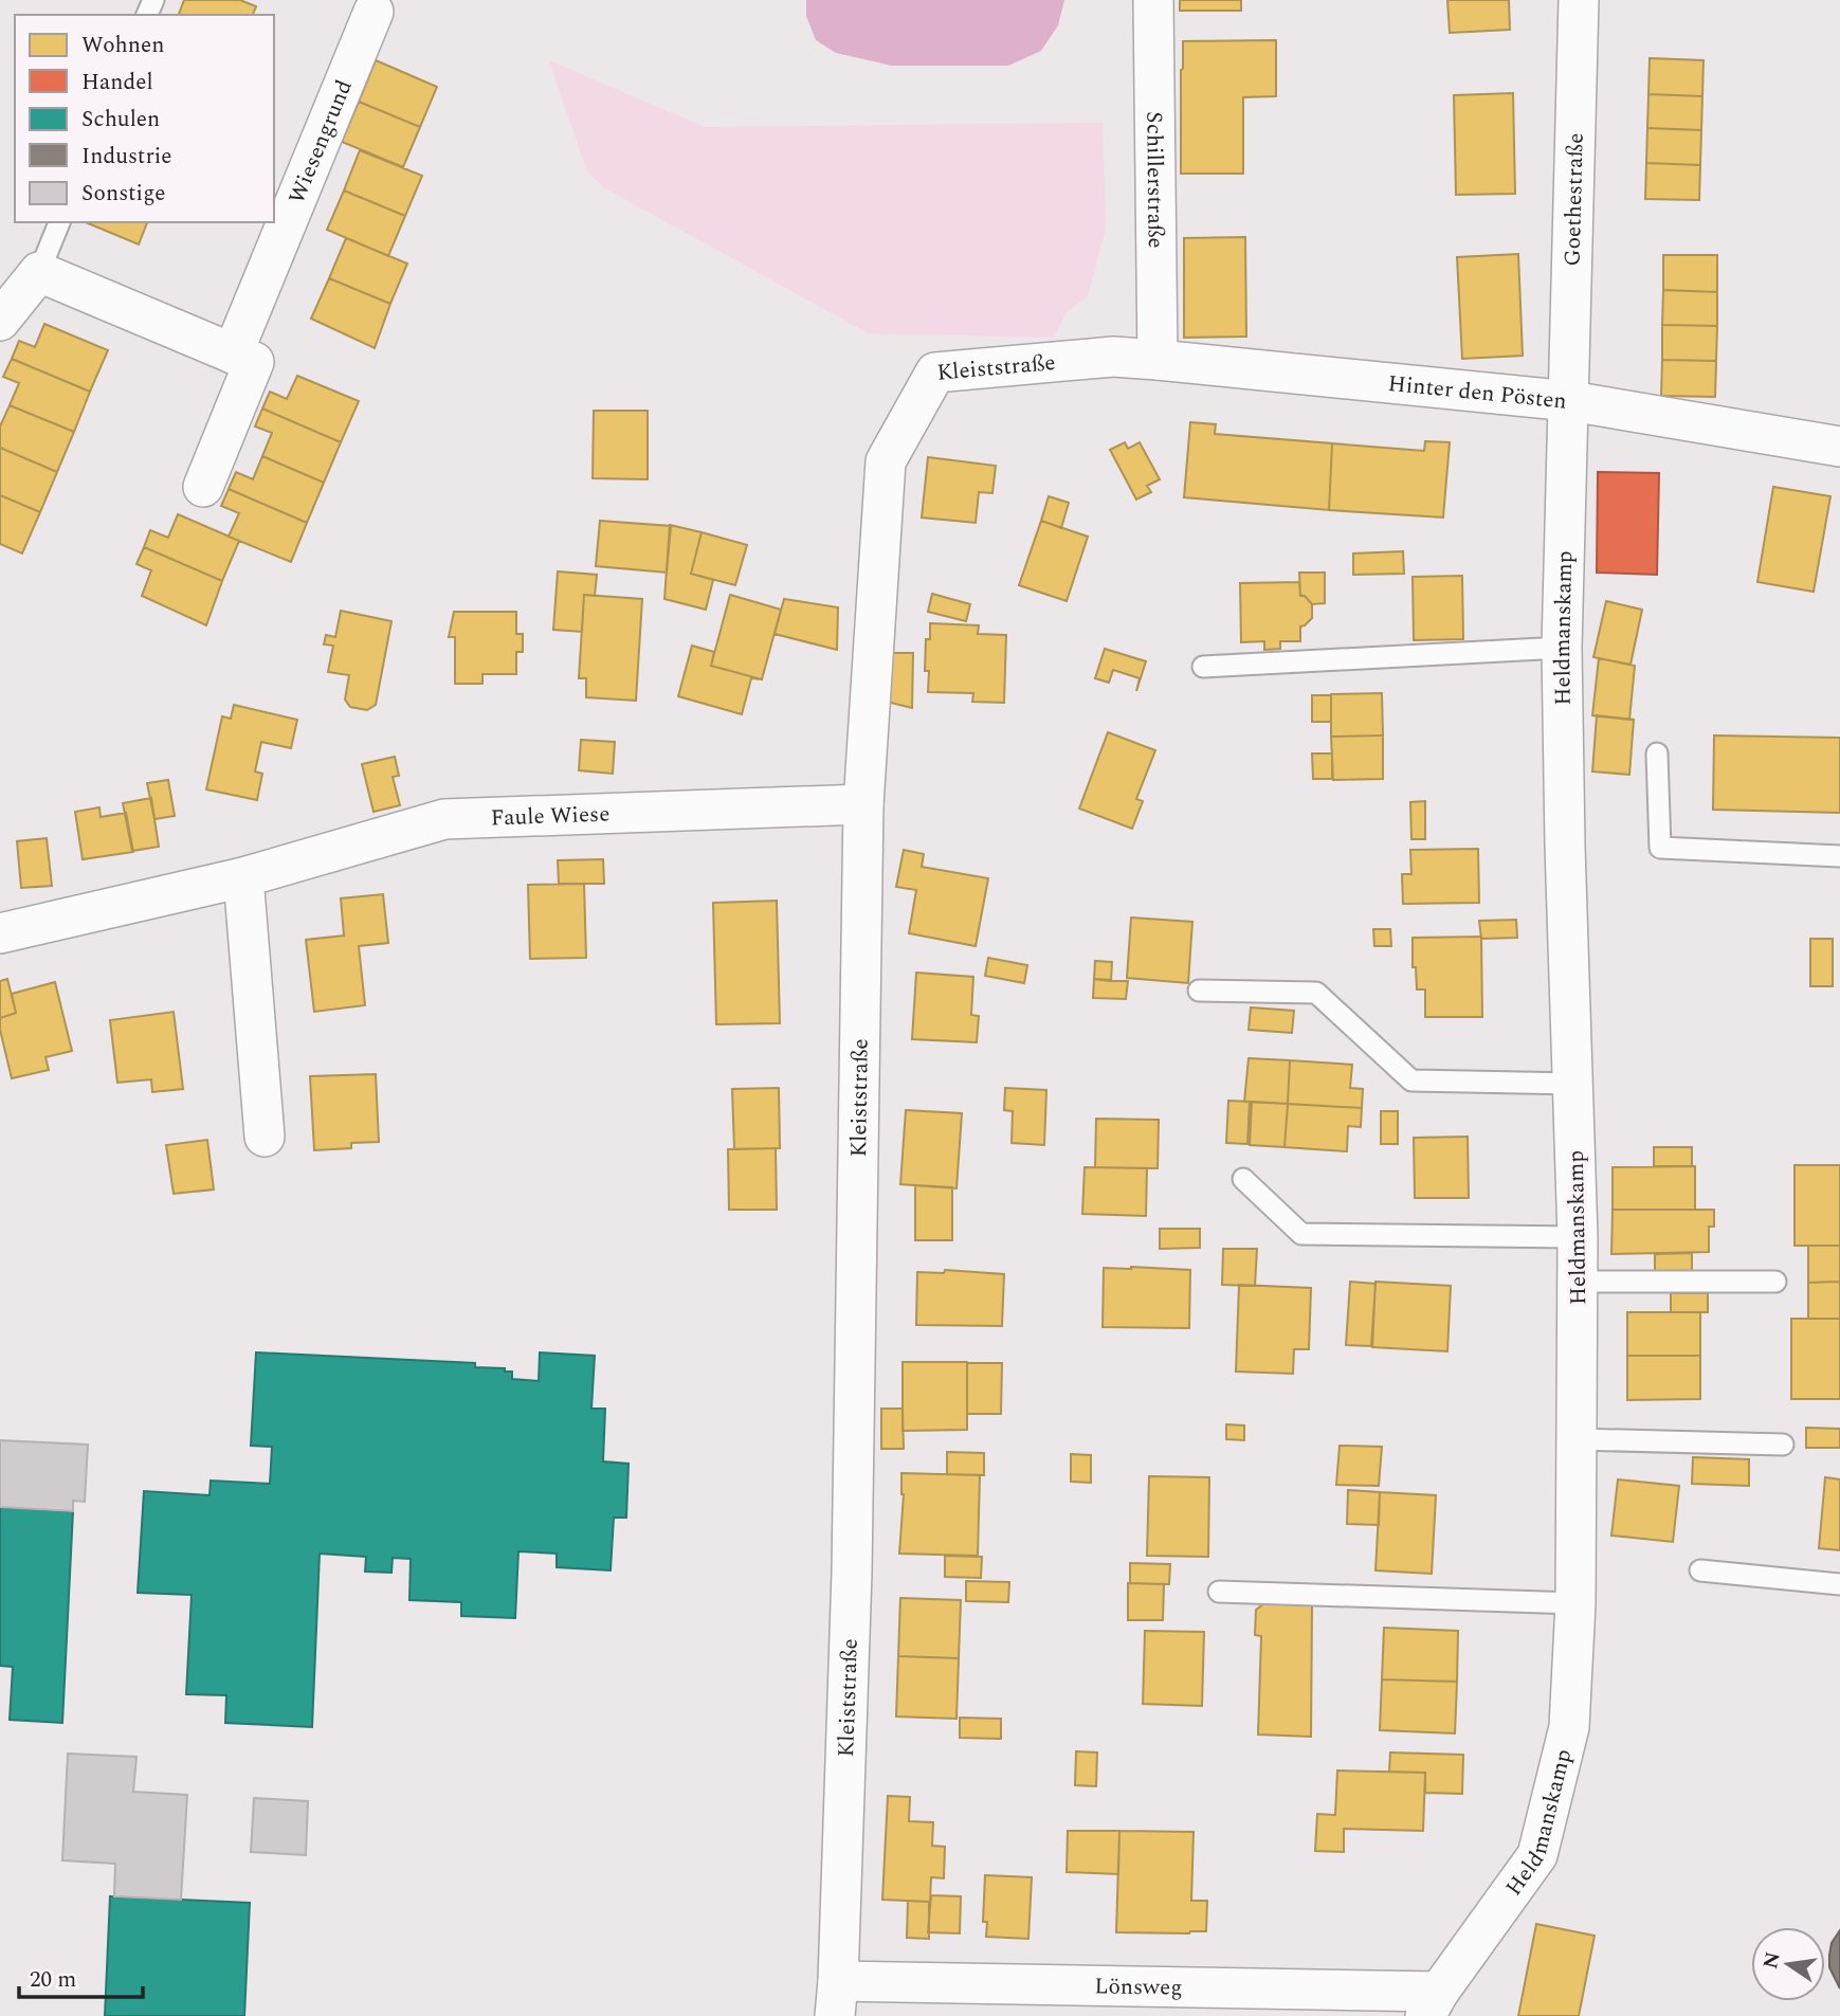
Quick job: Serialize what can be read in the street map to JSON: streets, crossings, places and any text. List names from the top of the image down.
{
  "streets": {
    "street": [
      "Wiesengrund",
      "Schillerstraße",
      "Goethestraße",
      "Kleiststraße",
      "Hinter den Pösten",
      "Heldmanskamp",
      "Faule Wiese",
      "Lönsweg"
    ]
  },
  "crossings": [
    ["Schillerstraße", "Hinter den Pösten"],
    ["Goethestraße", "Hinter den Pösten"],
    ["Goethestraße", "Heldmanskamp"],
    ["Kleiststraße", "Hinter den Pösten"],
    ["Kleiststraße", "Faule Wiese"],
    ["Kleiststraße", "Lönsweg"],
    ["Hinter den Pösten", "Heldmanskamp"],
    ["Heldmanskamp", "Lönsweg"]
  ],
  "legend": [
    "Wohnen",
    "Handel",
    "Schulen",
    "Industrie",
    "Sonstige"
  ],
  "scale_bar": "20 m",
  "north": "left"
}
